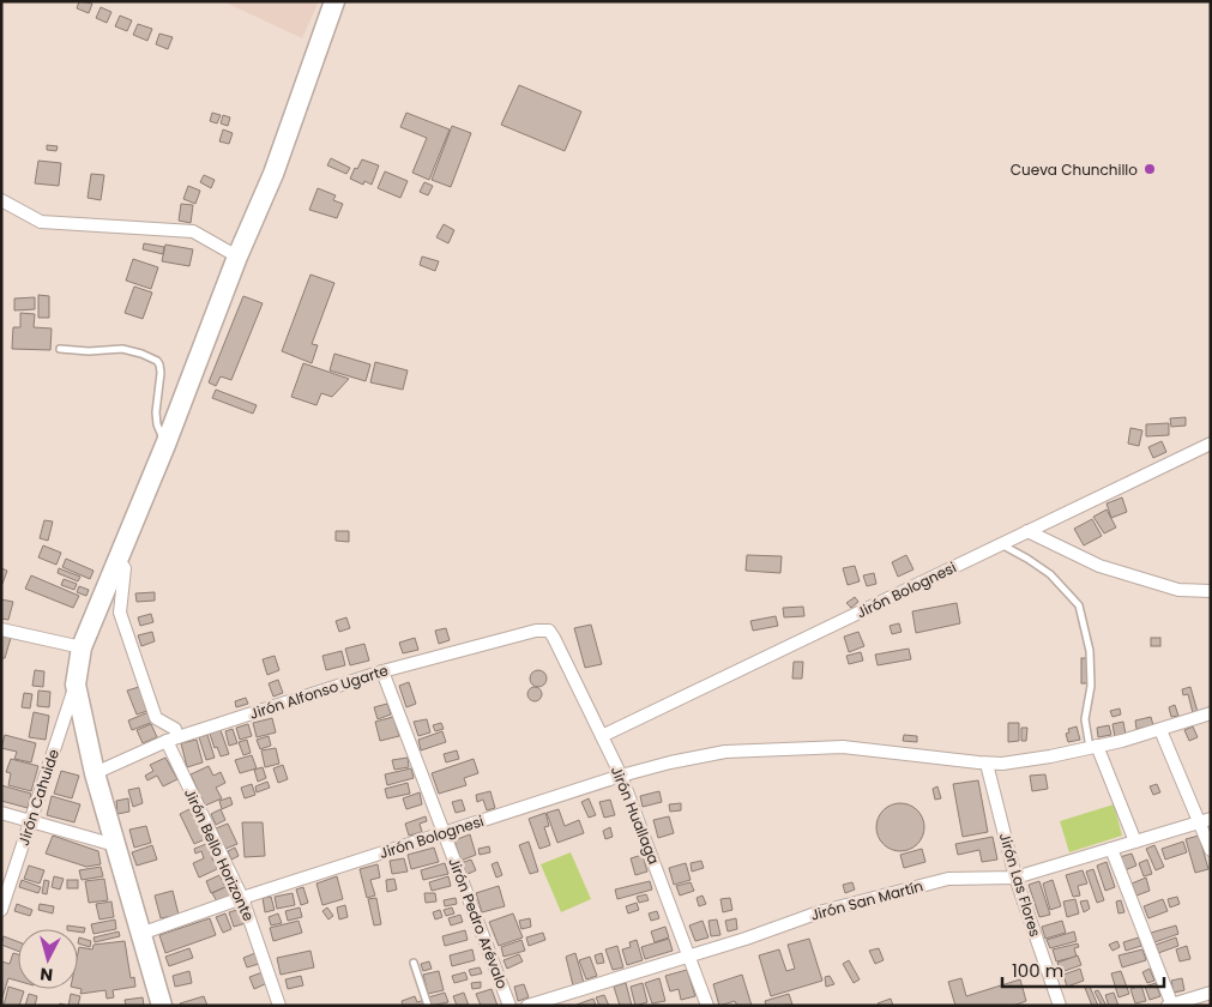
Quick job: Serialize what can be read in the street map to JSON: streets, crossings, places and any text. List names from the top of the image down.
{
  "streets": {
    "street": [
      "Jirón Bolognesi",
      "Jirón Alfonso Ugarte",
      "Jirón Cahuide",
      "Jirón Huallaga",
      "Jirón Bello Horizonte",
      "Jirón Las Flores",
      "Jirón San Martín",
      "Jirón Pedro Arévalo"
    ]
  },
  "crossings": [
    ["Jirón Bolognesi", "Jirón Huallaga"],
    ["Jirón Bolognesi", "Jirón Bello Horizonte"],
    ["Jirón Bolognesi", "Jirón Las Flores"],
    ["Jirón Bolognesi", "Jirón Pedro Arévalo"],
    ["Jirón Alfonso Ugarte", "Jirón Huallaga"],
    ["Jirón Alfonso Ugarte", "Jirón Bello Horizonte"],
    ["Jirón Alfonso Ugarte", "Jirón Pedro Arévalo"],
    ["Jirón Huallaga", "Jirón San Martín"],
    ["Jirón Las Flores", "Jirón San Martín"]
  ],
  "places": ["Cueva Chunchillo"],
  "scale_bar": "100 m",
  "north": "bottom"
}
